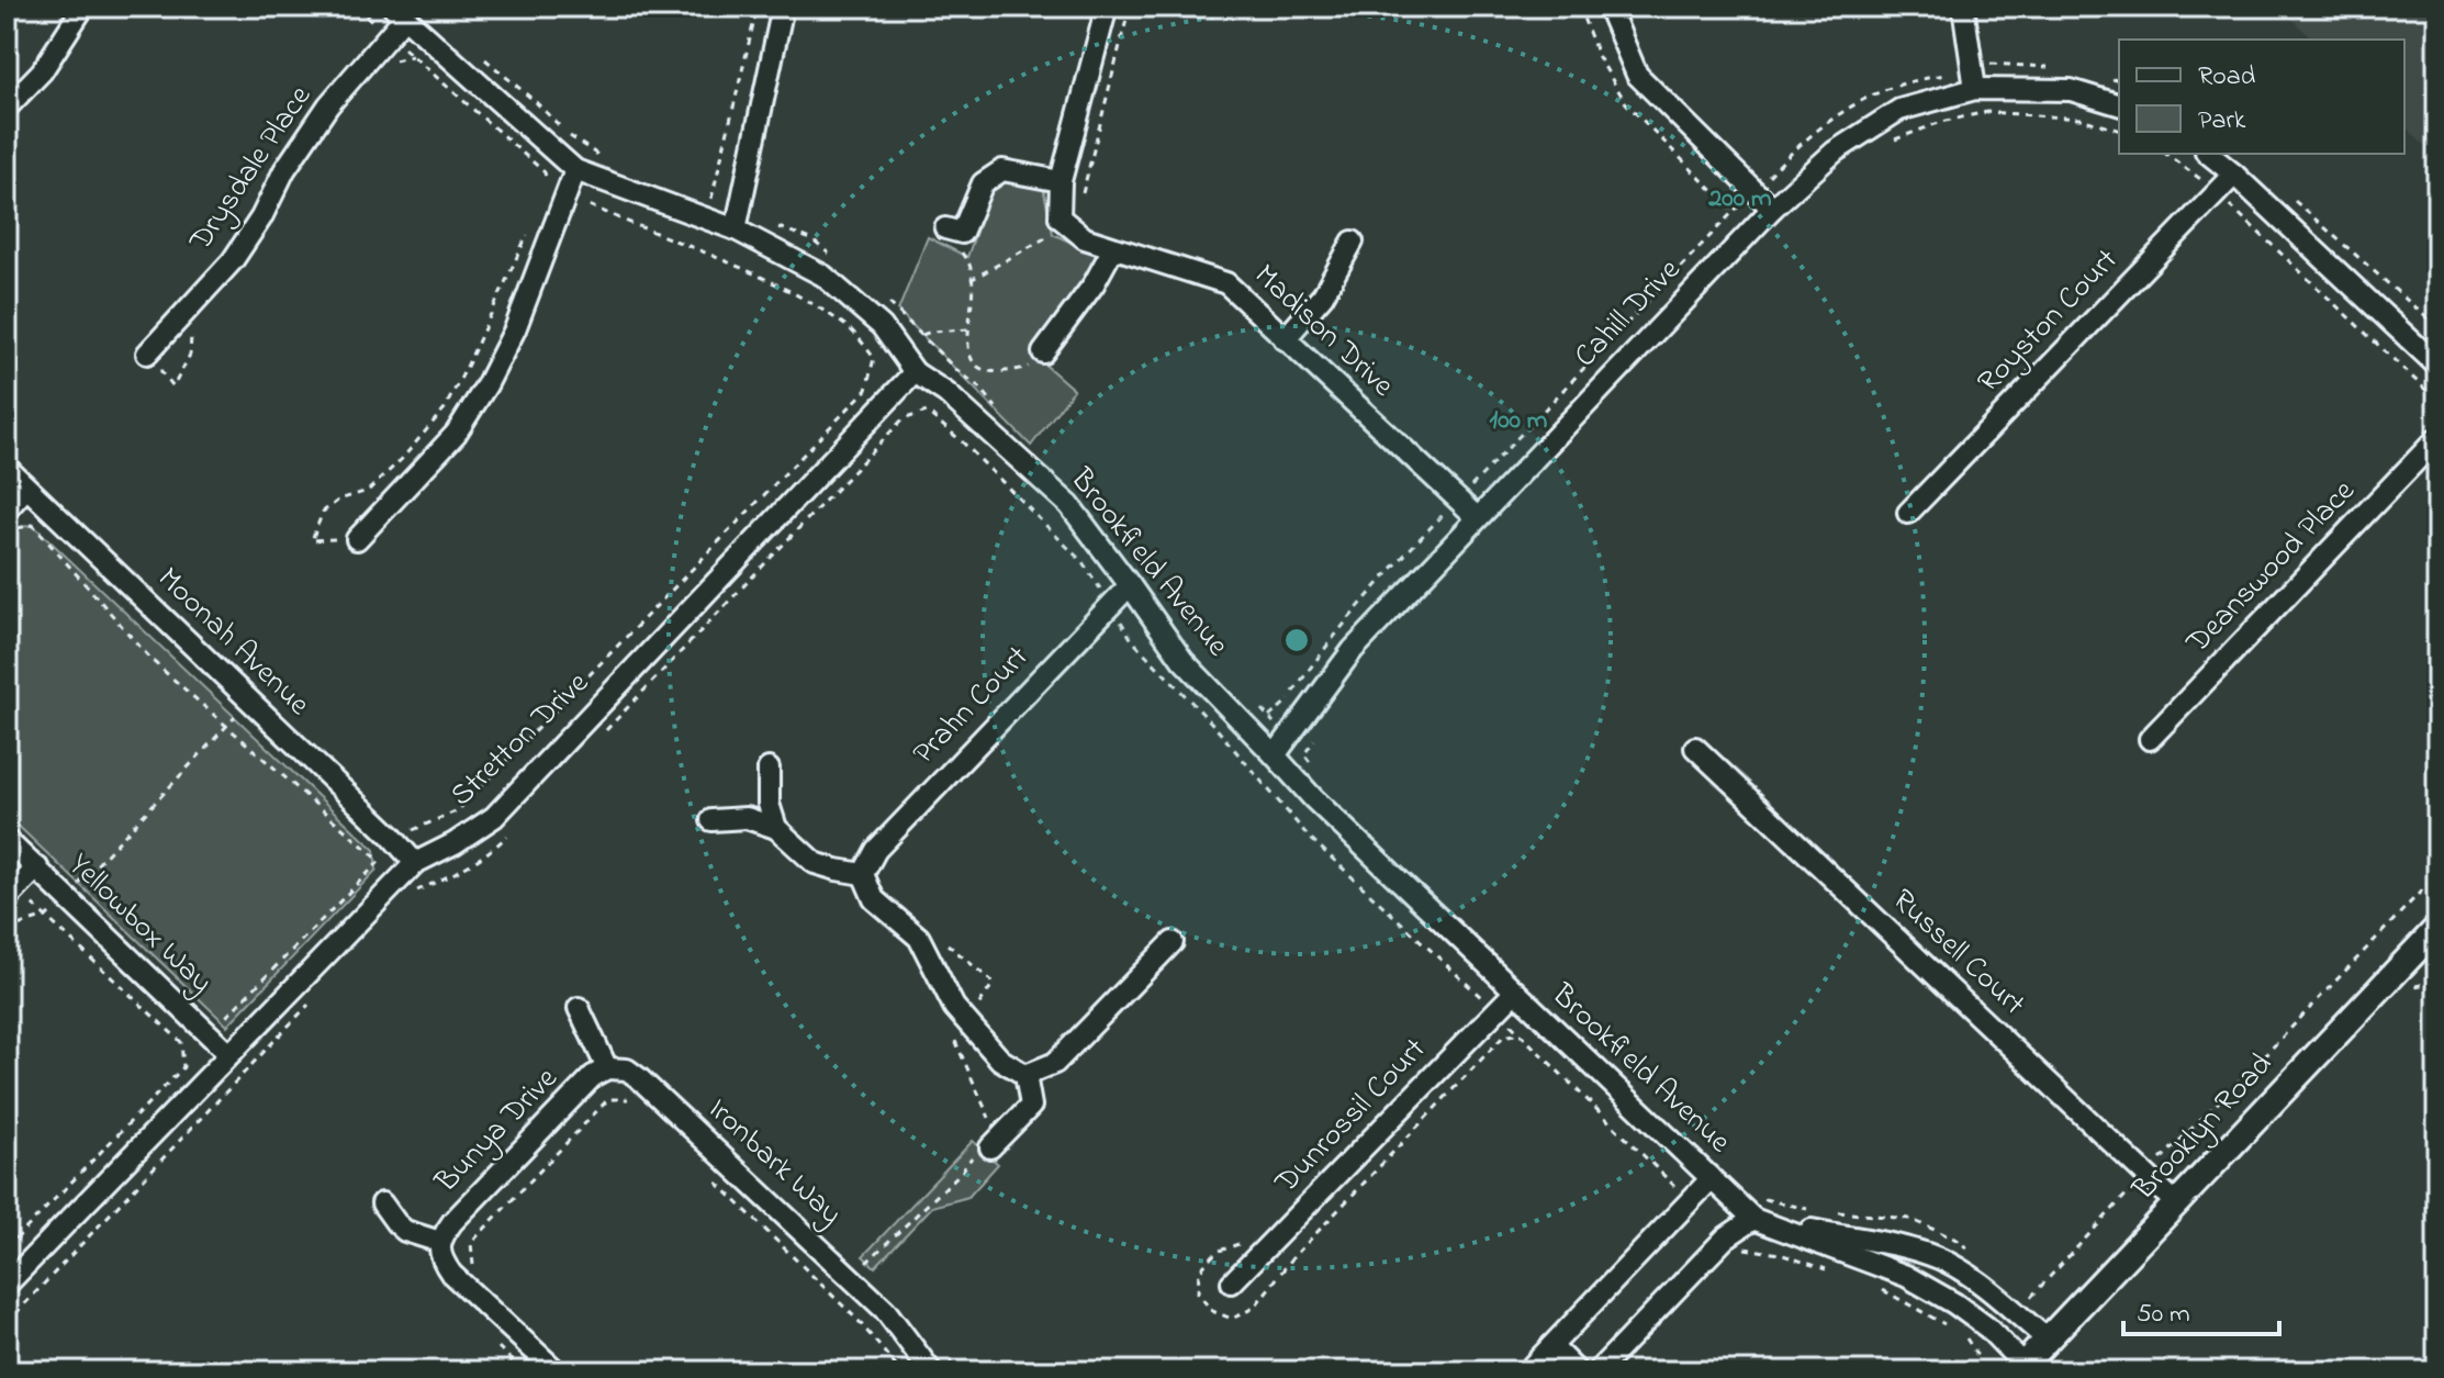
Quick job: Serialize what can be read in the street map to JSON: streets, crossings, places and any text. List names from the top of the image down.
{
  "streets": {
    "street": [
      "Drysdale Place",
      "Cahill Drive",
      "Royston Court",
      "Madison Drive",
      "Brookfield Avenue",
      "Deanswood Place",
      "Moonah Avenue",
      "Prahn Court",
      "Stretton Drive",
      "Yellowbox Way",
      "Russell Court",
      "Dunrossil Court",
      "Brooklyn Road",
      "Bunya Drive",
      "Ironbark Way"
    ]
  },
  "crossings": [
    ["Drysdale Place", "Brookfield Avenue"],
    ["Cahill Drive", "Madison Drive"],
    ["Cahill Drive", "Brookfield Avenue"],
    ["Brookfield Avenue", "Prahn Court"],
    ["Brookfield Avenue", "Stretton Drive"],
    ["Brookfield Avenue", "Dunrossil Court"],
    ["Brookfield Avenue", "Brooklyn Road"],
    ["Moonah Avenue", "Stretton Drive"],
    ["Stretton Drive", "Yellowbox Way"],
    ["Russell Court", "Brooklyn Road"],
    ["Bunya Drive", "Ironbark Way"]
  ],
  "legend": ["Road", "Park"],
  "scale_bar": "50 m",
  "rings": ["200 m", "100 m"]
}
